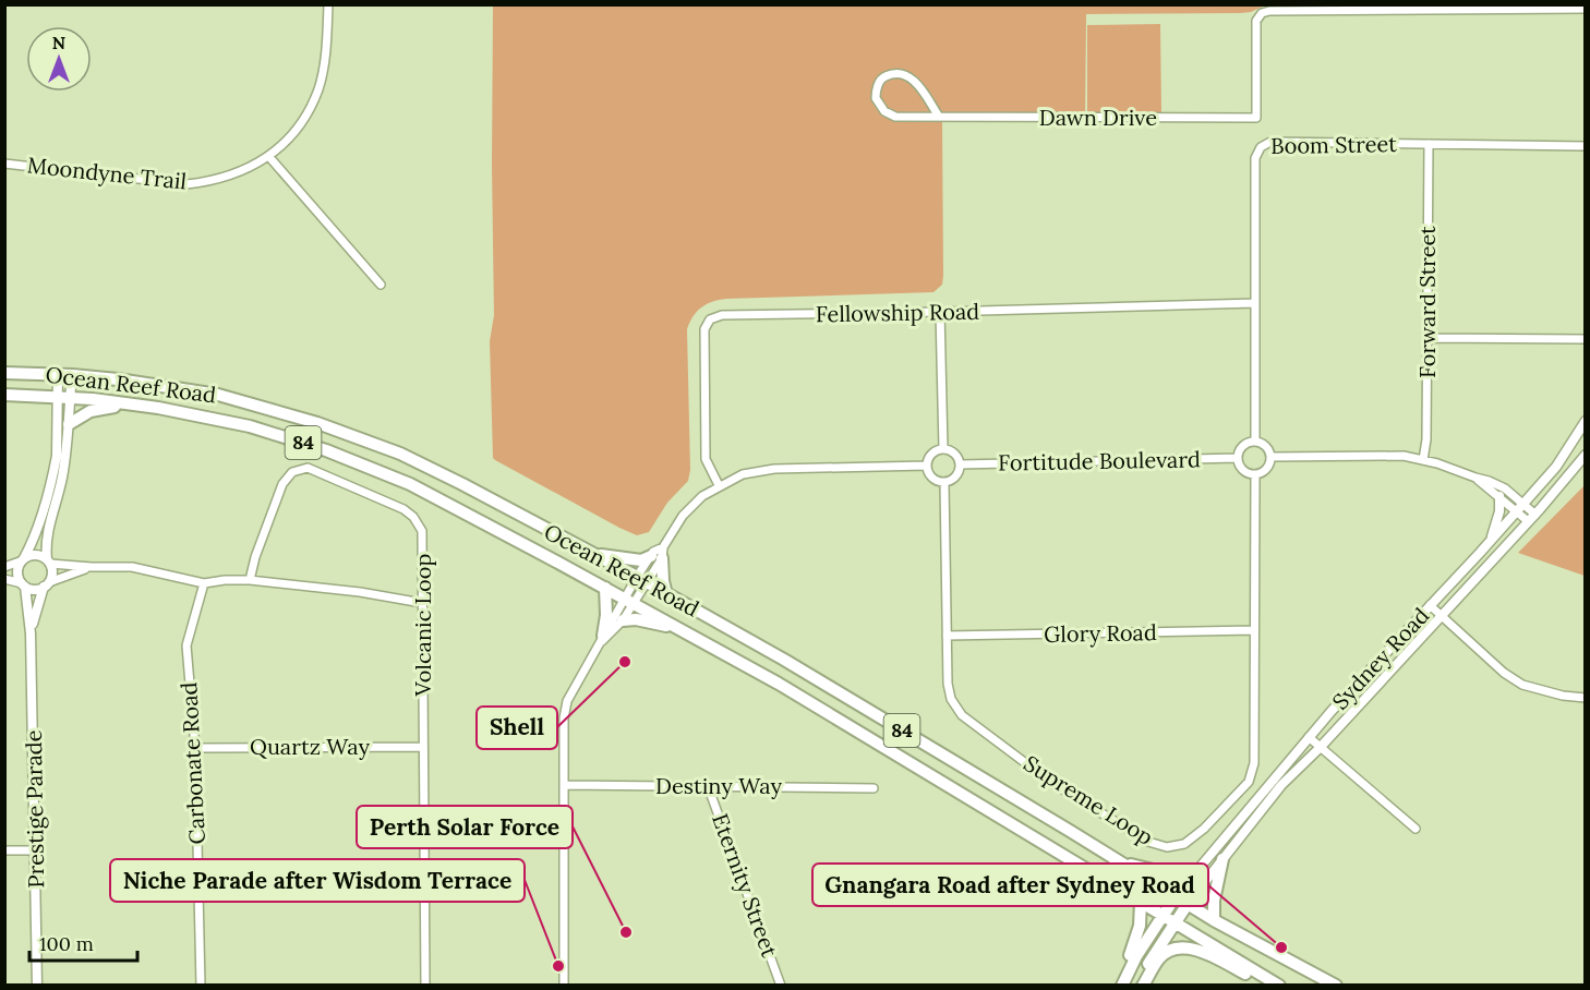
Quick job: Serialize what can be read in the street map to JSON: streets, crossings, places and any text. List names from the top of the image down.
{
  "streets": {
    "main road": ["Ocean Reef Road", "84"],
    "street": [
      "Dawn Drive",
      "Boom Street",
      "Moondyne Trail",
      "Forward Street",
      "Fellowship Road",
      "Fortitude Boulevard",
      "Volcanic Loop",
      "Glory Road",
      "Sydney Road",
      "Quartz Way",
      "Carbonate Road",
      "Destiny Way",
      "Supreme Loop",
      "Prestige Parade",
      "Eternity Street"
    ]
  },
  "crossings": [
    ["Boom Street", "Forward Street"],
    ["Boom Street", "Fellowship Road"],
    ["Boom Street", "Fortitude Boulevard"],
    ["Boom Street", "Supreme Loop"],
    ["Ocean Reef Road", "84"],
    ["Ocean Reef Road", "Sydney Road"],
    ["Fortitude Boulevard", "Supreme Loop"],
    ["Volcanic Loop", "Quartz Way"],
    ["Glory Road", "Supreme Loop"],
    ["Quartz Way", "Carbonate Road"],
    ["Destiny Way", "Eternity Street"]
  ],
  "places": [
    "Shell",
    "Perth Solar Force",
    "Gnangara Road after Sydney Road",
    "Niche Parade after Wisdom Terrace"
  ],
  "scale_bar": "100 m",
  "north": "top"
}
